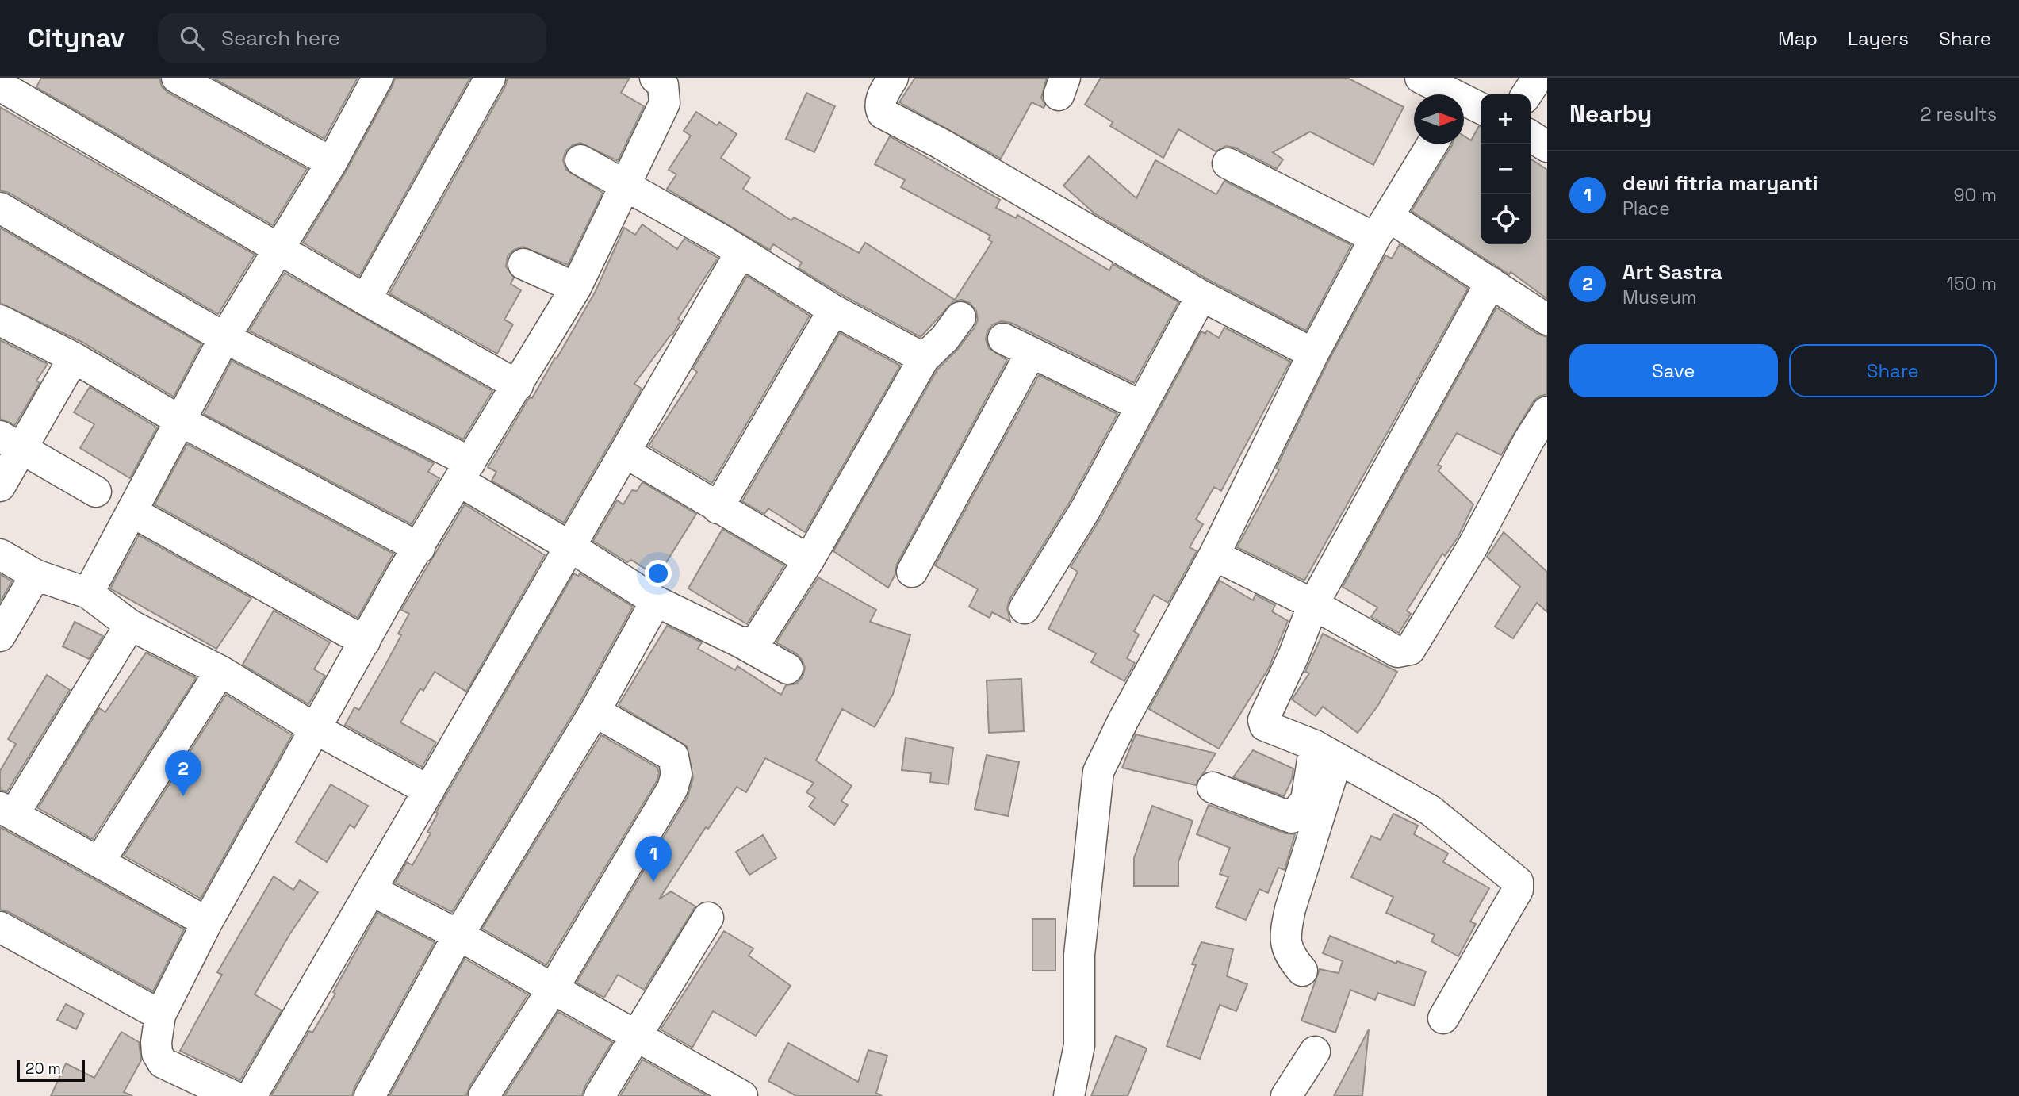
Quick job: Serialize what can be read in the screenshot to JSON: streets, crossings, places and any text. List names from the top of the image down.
{
  "scale_bar": "20 m",
  "north": "right",
  "page": {
    "header": "Citynav",
    "search": "Search here",
    "nav": ["Map", "Layers", "Share"],
    "heading": ["Nearby", "2 results"],
    "map_buttons": ["+", "−"],
    "list": [
      {
        "mark": "1",
        "name": "dewi fitria maryanti",
        "note": "Place",
        "value": "90 m"
      },
      {
        "mark": "2",
        "name": "Art Sastra",
        "note": "Museum",
        "value": "150 m"
      }
    ],
    "buttons": ["Save", "Share"],
    "pins": ["2", "1"],
    "scale": "20 m"
  }
}
